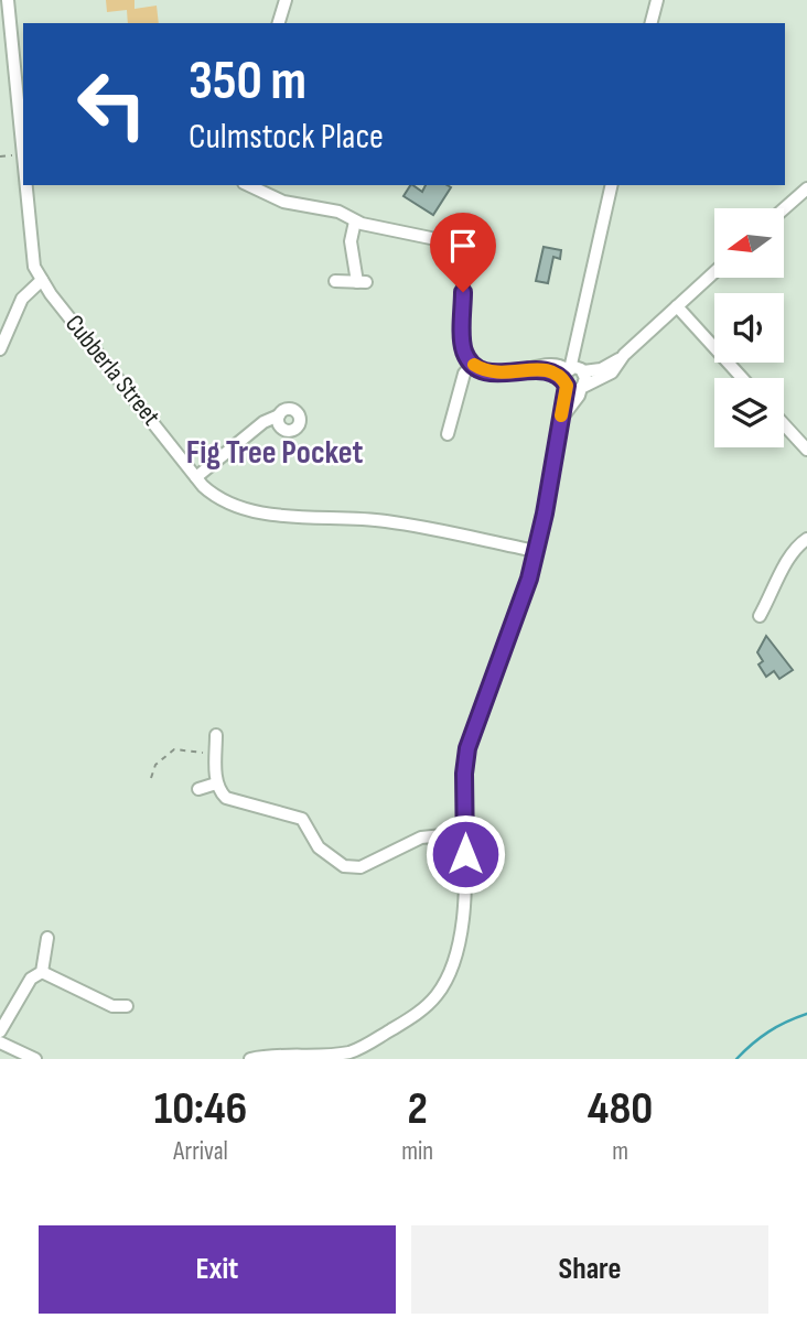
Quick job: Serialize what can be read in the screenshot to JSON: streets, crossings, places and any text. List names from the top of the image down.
{
  "streets": {
    "street": ["Cubberla Street"]
  },
  "districts": ["Fig Tree Pocket"],
  "north": "left",
  "page": {
    "turn": ["350 m", "Culmstock Place"],
    "eta": [
      "10:46",
      "Arrival",
      "2",
      "min",
      "480",
      "m"
    ],
    "buttons": ["Exit", "Share"]
  }
}
